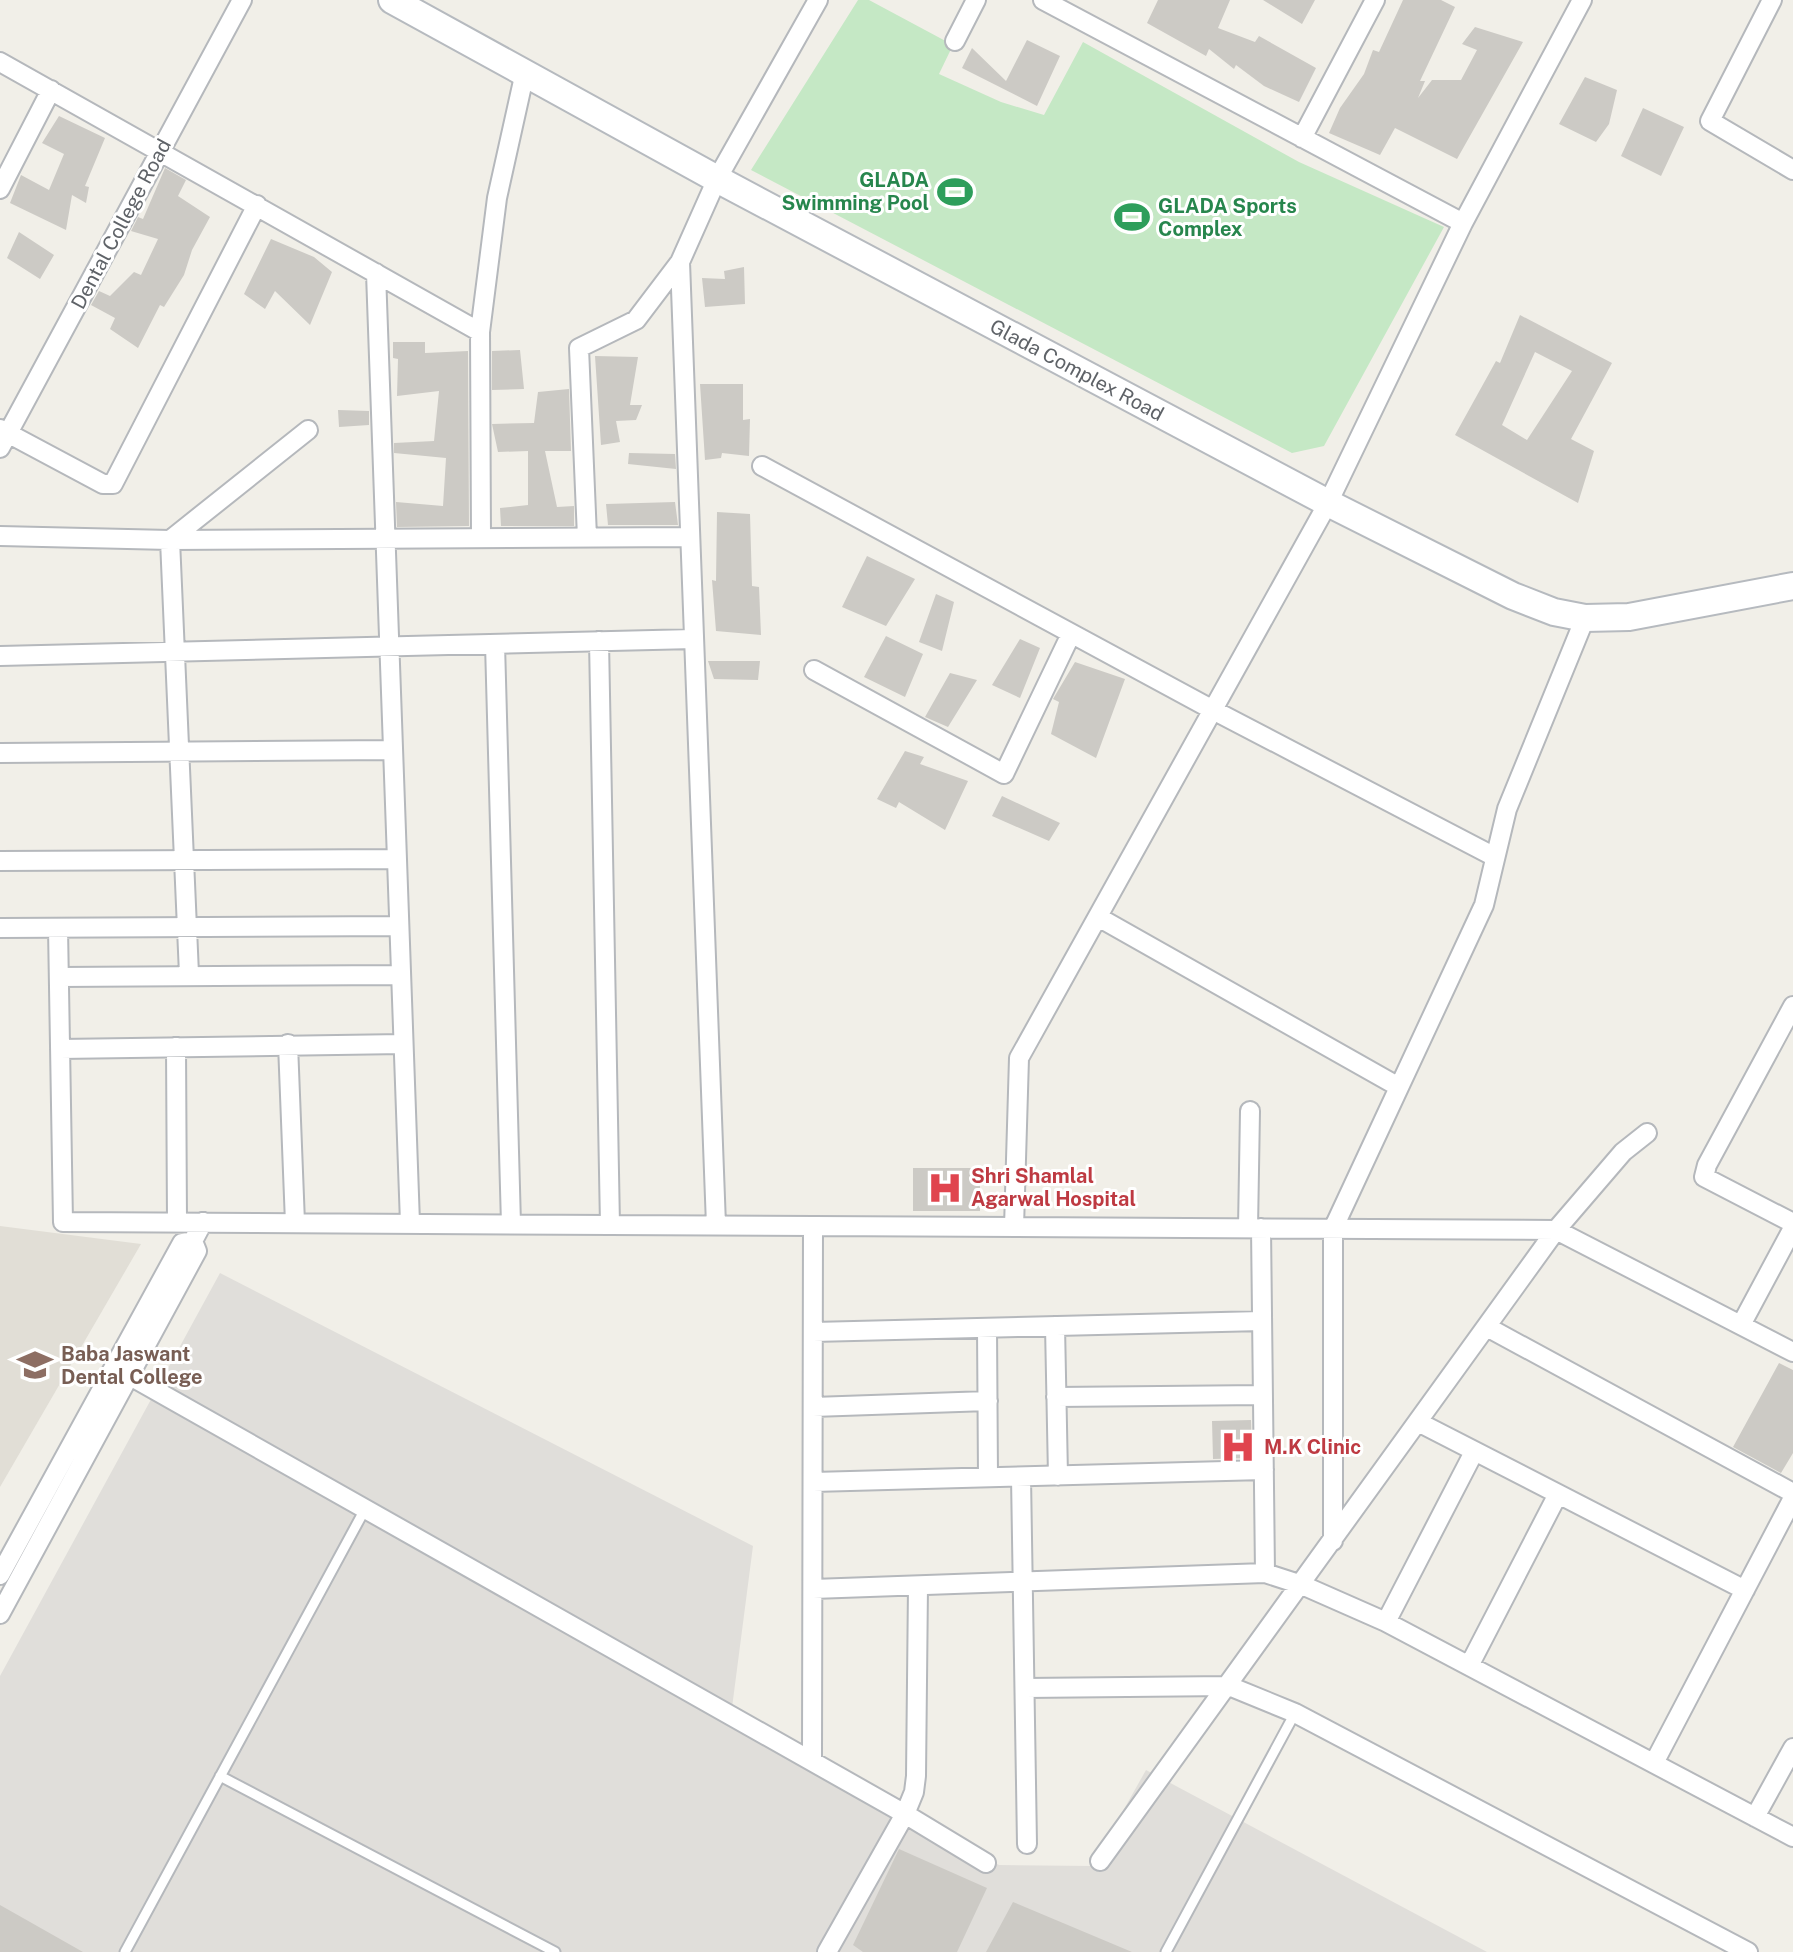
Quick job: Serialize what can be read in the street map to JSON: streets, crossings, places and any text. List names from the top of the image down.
{
  "streets": {
    "street": ["Dental College Road", "Glada Complex Road"]
  },
  "places": {
    "sports": ["GLADA Swimming Pool", "GLADA Sports Complex"],
    "hospital": ["Shri Shamlal Agarwal Hospital", "M.K Clinic"],
    "school or university": ["Baba Jaswant Dental College"]
  }
}
